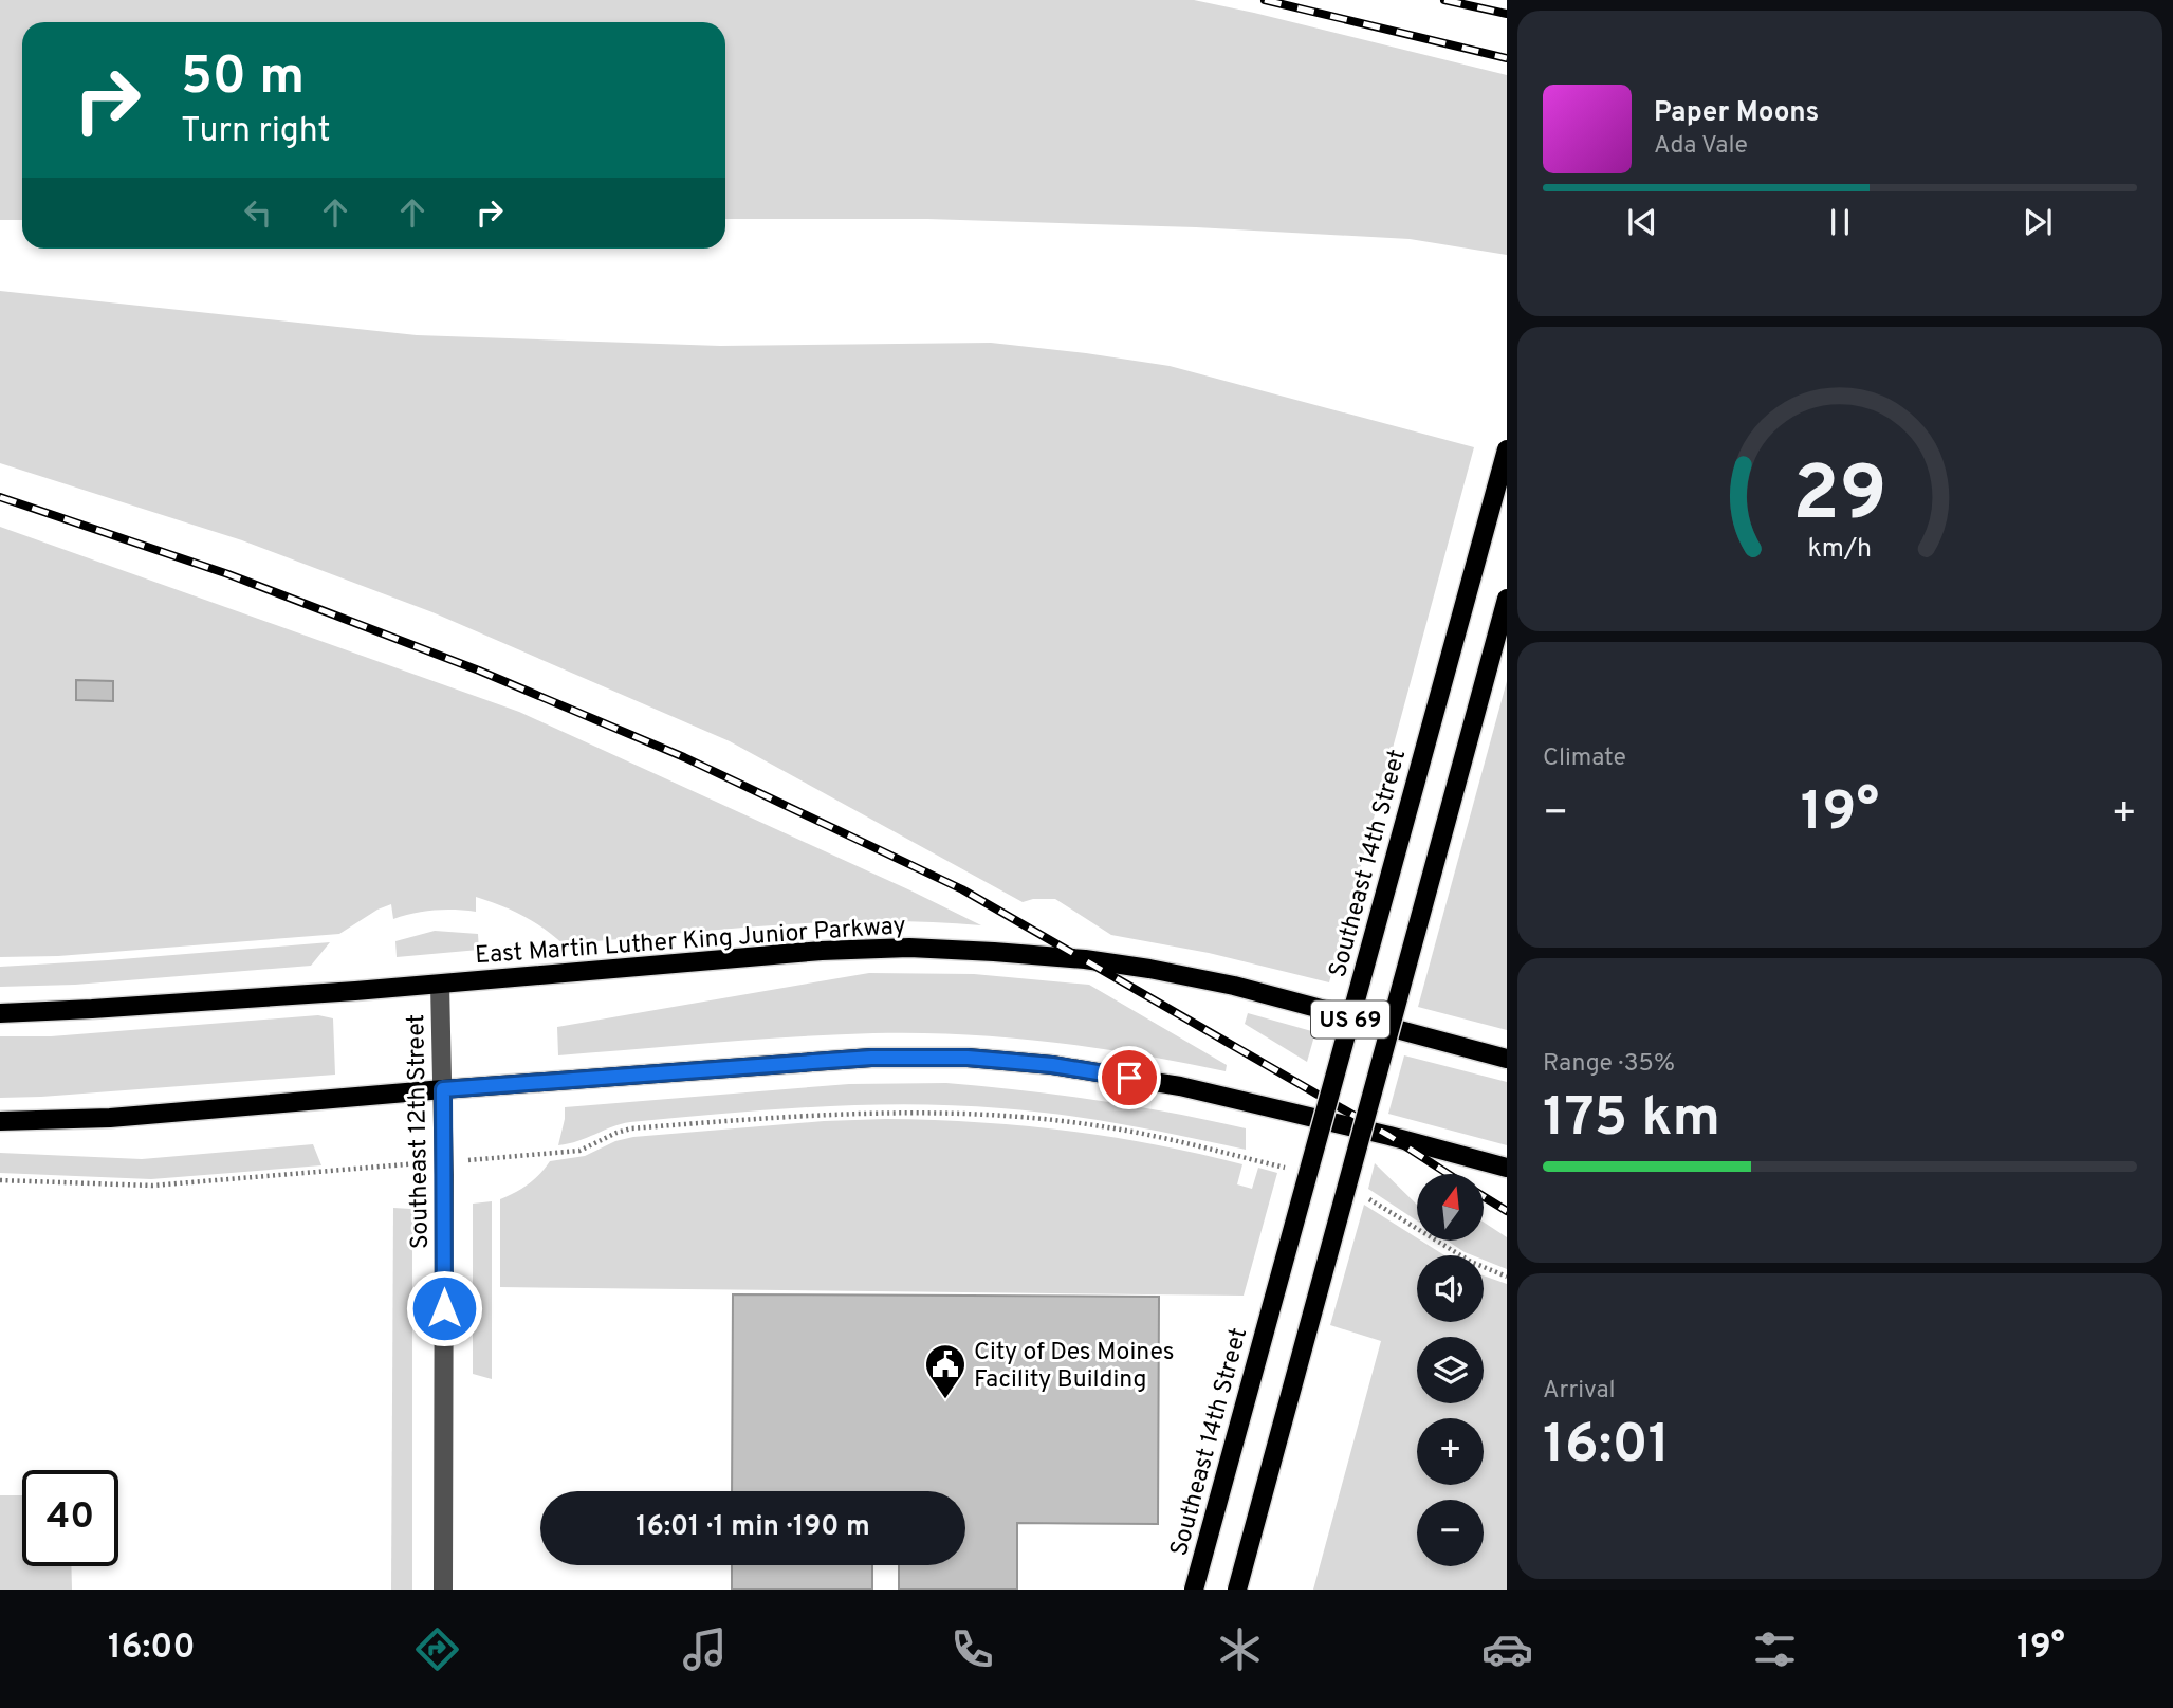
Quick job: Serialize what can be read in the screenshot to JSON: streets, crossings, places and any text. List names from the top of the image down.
{
  "streets": {
    "main road": ["Southeast 14th Street", "East Martin Luther King Junior Parkway", "US 69"],
    "street": ["Southeast 12th Street"]
  },
  "crossings": [
    ["East Martin Luther King Junior Parkway", "Southeast 12th Street"]
  ],
  "places": {
    "public building": ["City of Des Moines Facility Building"]
  },
  "north": "top",
  "page": {
    "turn": ["50 m", "Turn right"],
    "song": ["Paper Moons", "Ada Vale"],
    "tile": [
      "Climate",
      ["Range · 35%", "175 km"],
      ["Arrival", "16:01"]
    ],
    "heat": ["−", "19°", "+"],
    "map_buttons": ["+", "−"],
    "limit": "40",
    "trip": "16:01 · 1 min · 190 m",
    "tabs": ["16:00", "19°"],
    "gauge": ["29", "km/h"]
  }
}
